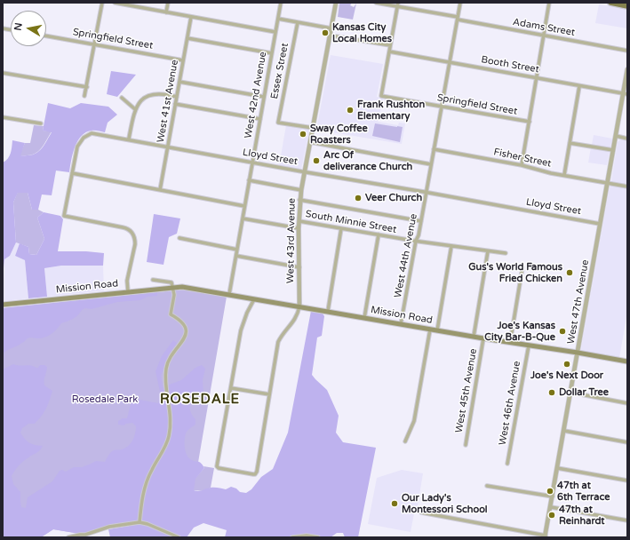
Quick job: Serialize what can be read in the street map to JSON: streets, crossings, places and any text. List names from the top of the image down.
{
  "streets": {
    "main road": ["Mission Road"],
    "street": [
      "Adams Street",
      "Springfield Street",
      "Booth Street",
      "Essex Street",
      "West 42nd Avenue",
      "West 41st Avenue",
      "Lloyd Street",
      "Fisher Street",
      "South Minnie Street",
      "West 43rd Avenue",
      "West 44th Avenue",
      "West 47th Avenue",
      "West 45th Avenue",
      "West 46th Avenue"
    ]
  },
  "crossings": [
    ["Adams Street", "West 44th Avenue"],
    ["Springfield Street", "Booth Street"],
    ["Springfield Street", "West 41st Avenue"],
    ["Springfield Street", "West 44th Avenue"],
    ["Booth Street", "West 44th Avenue"],
    ["Booth Street", "West 47th Avenue"],
    ["Essex Street", "West 43rd Avenue"],
    ["West 42nd Avenue", "Lloyd Street"],
    ["West 42nd Avenue", "South Minnie Street"],
    ["West 42nd Avenue", "Mission Road"],
    ["West 41st Avenue", "Lloyd Street"],
    ["Lloyd Street", "West 43rd Avenue"],
    ["Lloyd Street", "West 44th Avenue"],
    ["Lloyd Street", "West 47th Avenue"],
    ["Fisher Street", "West 44th Avenue"],
    ["Fisher Street", "West 47th Avenue"],
    ["South Minnie Street", "West 43rd Avenue"],
    ["South Minnie Street", "West 44th Avenue"],
    ["South Minnie Street", "West 45th Avenue"],
    ["West 43rd Avenue", "Mission Road"],
    ["West 44th Avenue", "Mission Road"],
    ["Mission Road", "West 47th Avenue"],
    ["Mission Road", "West 45th Avenue"],
    ["Mission Road", "West 46th Avenue"]
  ],
  "districts": ["ROSEDALE"],
  "parks": ["Rosedale Park"],
  "places": [
    "Kansas City Local Homes",
    "Frank Rushton Elementary",
    "Sway Coffee Roasters",
    "Arc Of deliverance Church",
    "Veer Church",
    "Gus's World Famous Fried Chicken",
    "Joe's Kansas City Bar-B-Que",
    "Joe's Next Door",
    "Dollar Tree",
    "47th at 6th Terrace",
    "Our Lady's Montessori School",
    "47th at Reinhardt"
  ],
  "north": "left"
}
